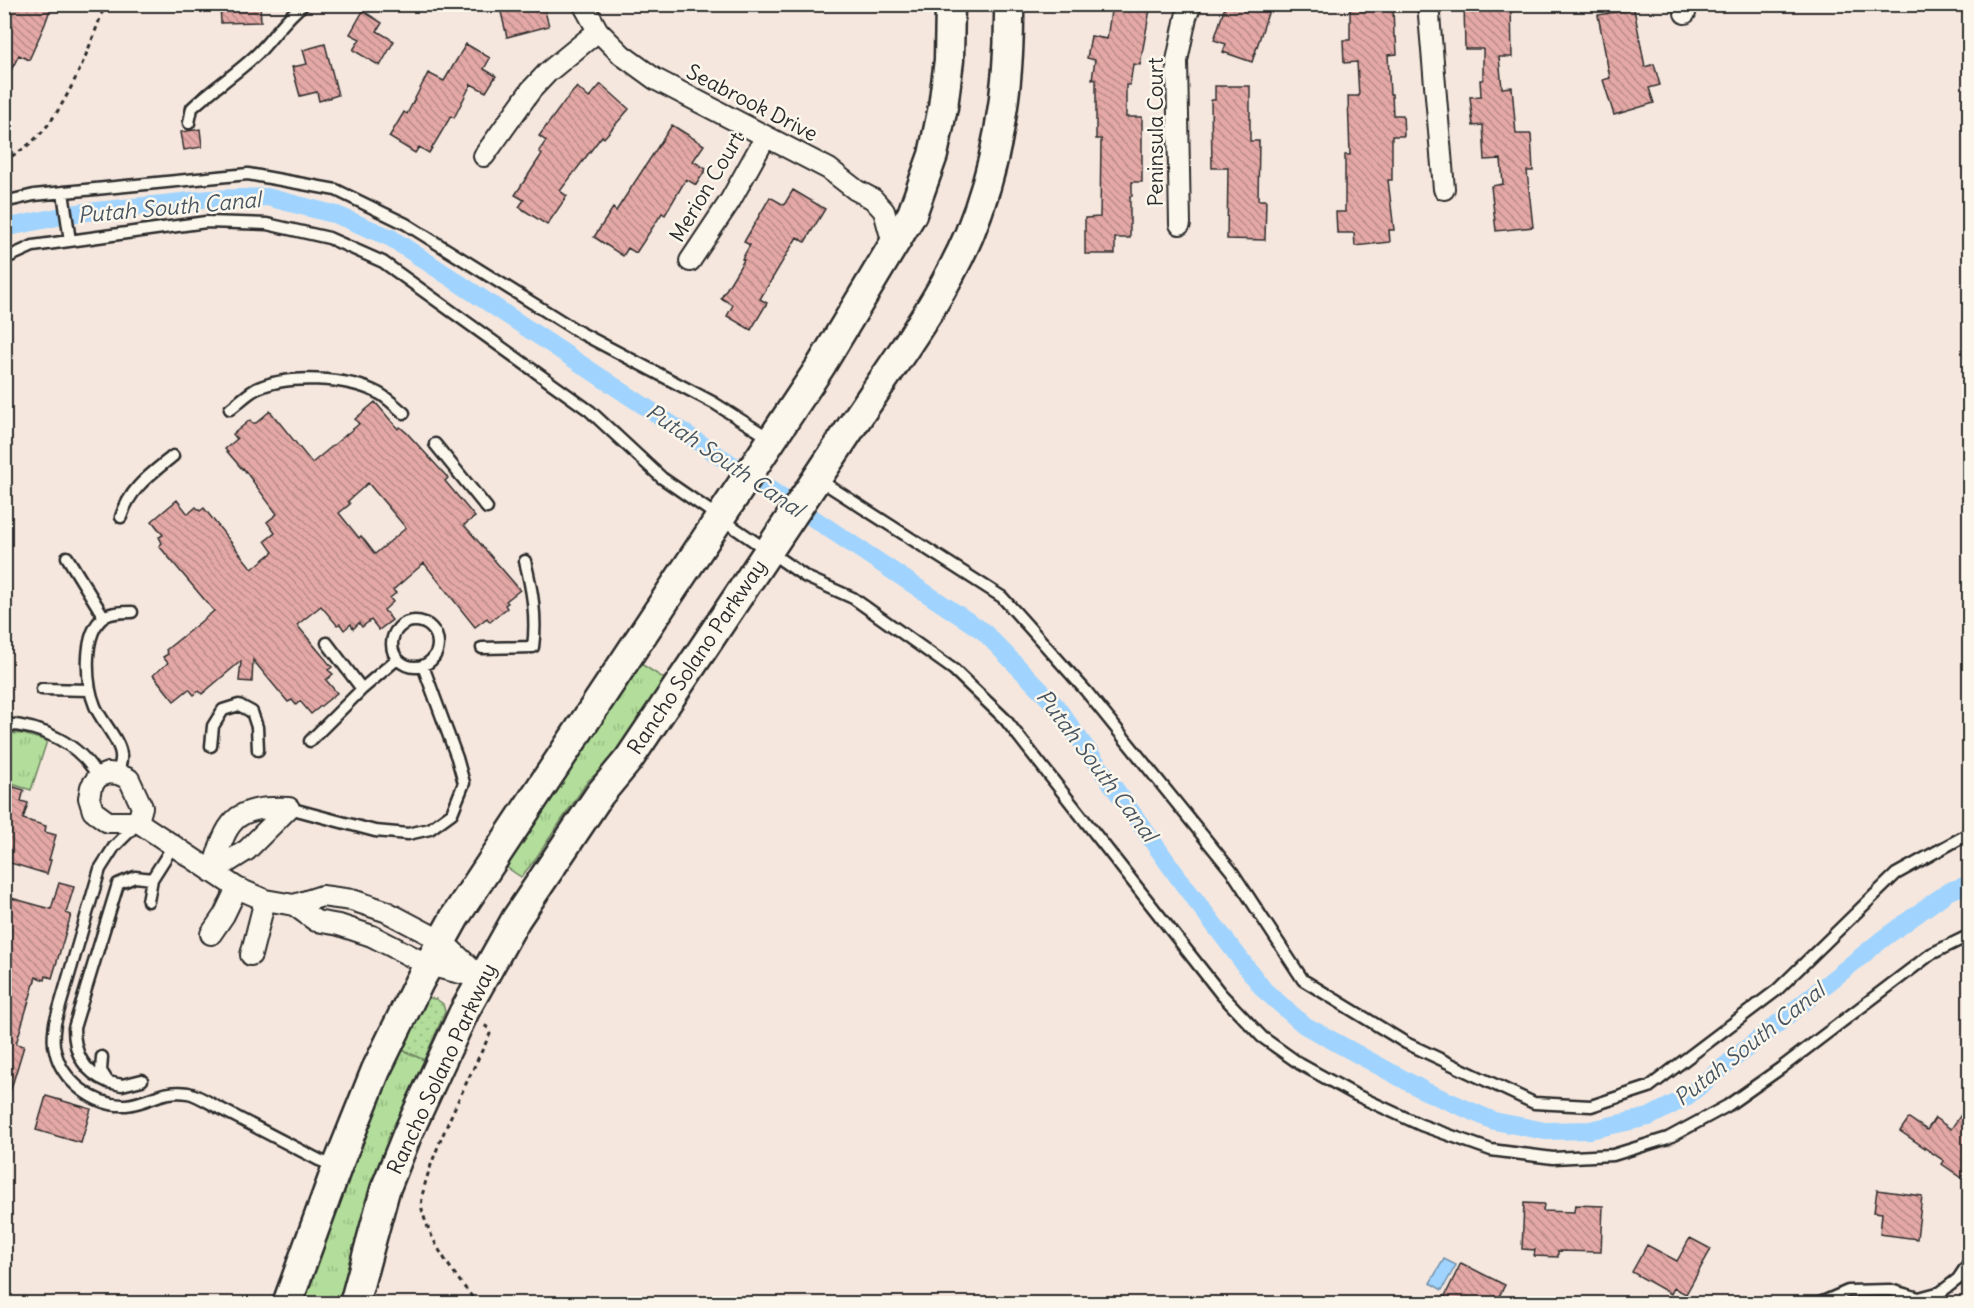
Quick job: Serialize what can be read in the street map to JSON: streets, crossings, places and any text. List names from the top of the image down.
{
  "streets": {
    "street": [
      "Seabrook Drive",
      "Peninsula Court",
      "Merion Court",
      "Rancho Solano Parkway"
    ]
  },
  "crossings": [
    ["Seabrook Drive", "Merion Court"]
  ],
  "water": ["Putah South Canal"]
}
